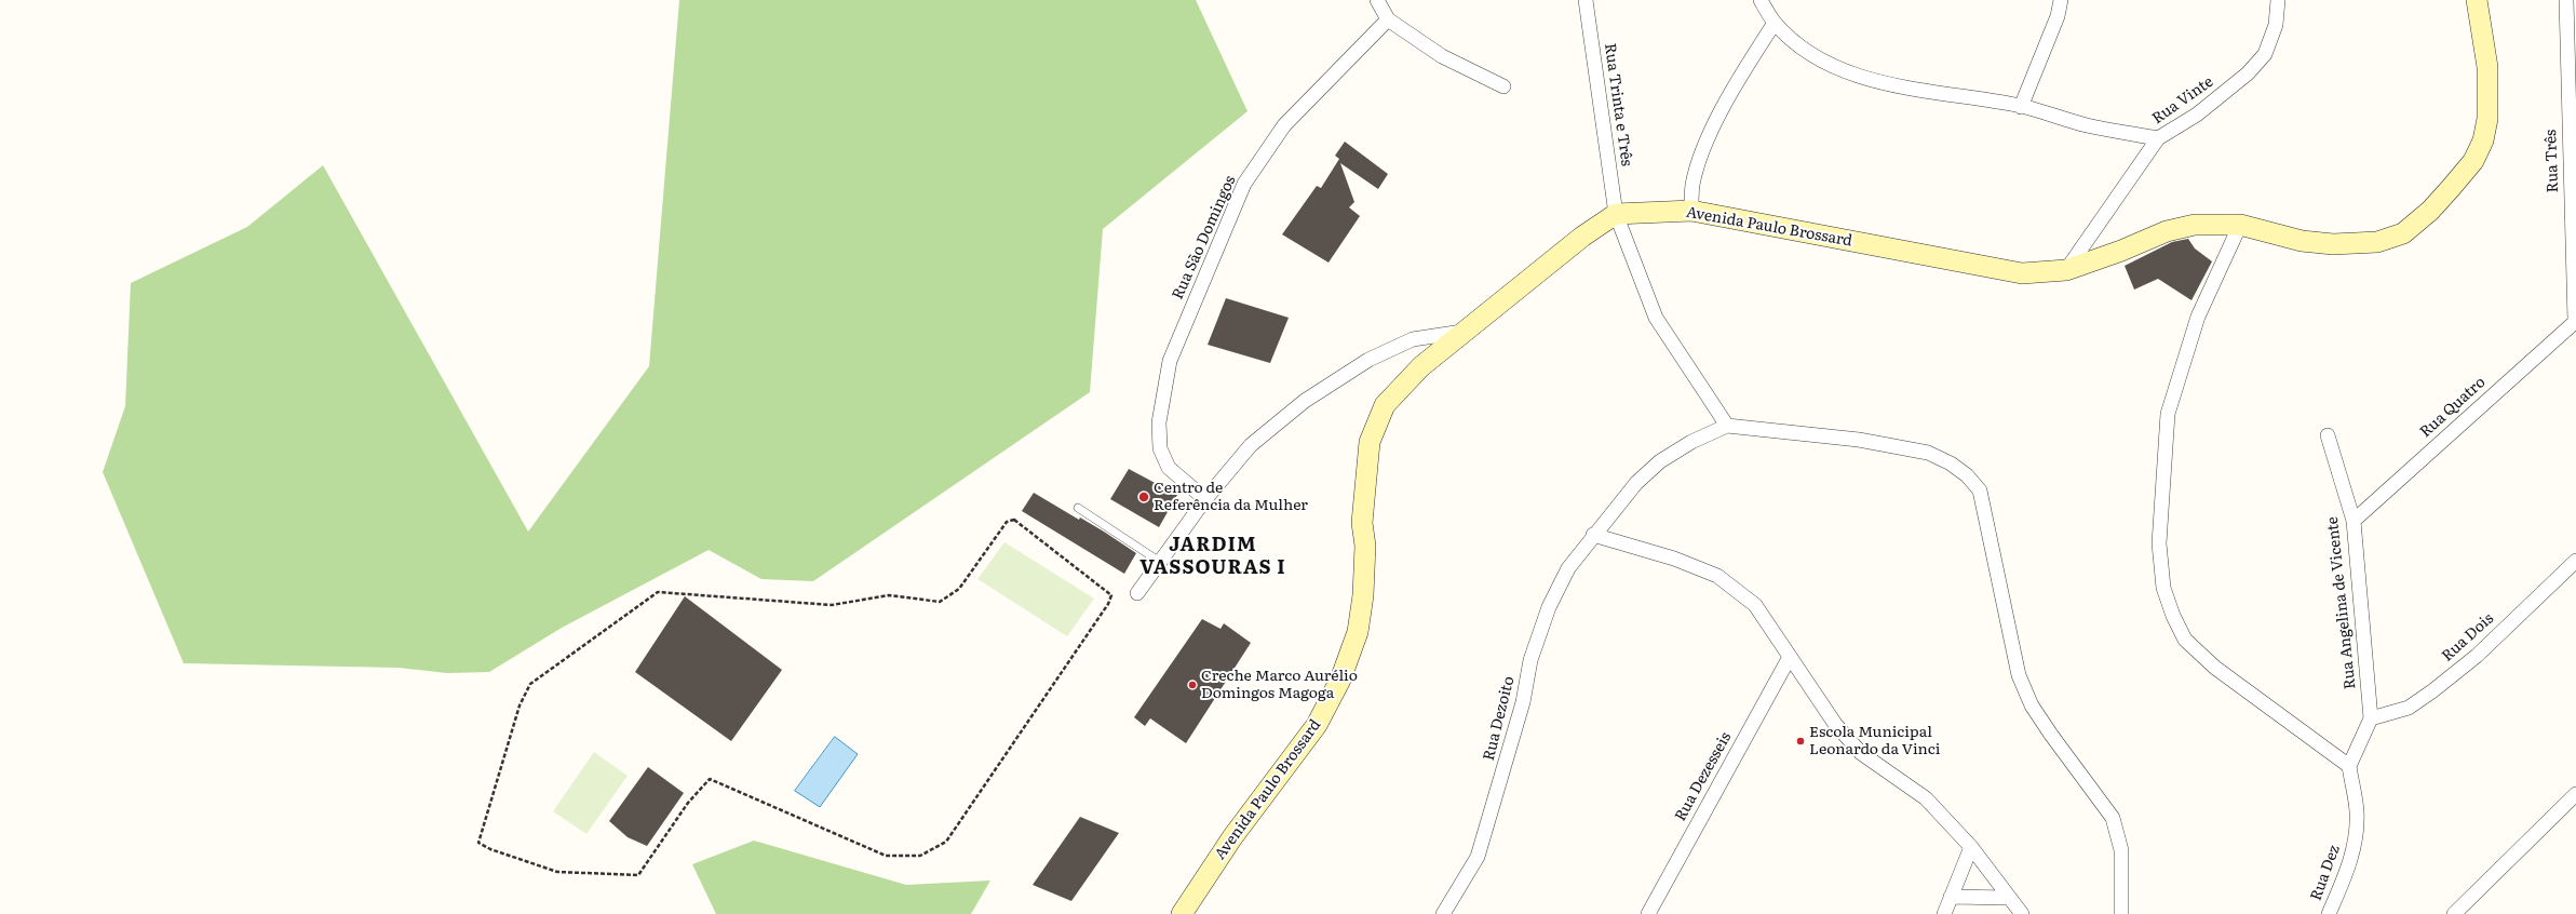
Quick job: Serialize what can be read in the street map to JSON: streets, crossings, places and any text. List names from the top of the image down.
{
  "streets": {
    "main road": ["Avenida Paulo Brossard"],
    "street": [
      "Rua Vinte",
      "Rua Trinta e Três",
      "Rua Três",
      "Rua São Domingos",
      "Rua Quatro",
      "Rua Angelina de Vicente",
      "Rua Dois",
      "Rua Dezoito",
      "Rua Dezesseis",
      "Rua Dez"
    ]
  },
  "crossings": [
    ["Rua Vinte", "Avenida Paulo Brossard"],
    ["Rua Trinta e Três", "Avenida Paulo Brossard"],
    ["Rua Trinta e Três", "Rua Dezoito"],
    ["Rua Três", "Rua Quatro"],
    ["Rua Quatro", "Rua Angelina de Vicente"],
    ["Rua Angelina de Vicente", "Rua Dois"],
    ["Rua Angelina de Vicente", "Rua Dez"]
  ],
  "districts": ["JARDIM VASSOURAS I"],
  "places": ["Centro de Referência da Mulher", "Creche Marco Aurélio Domingos Magoga", "Escola Municipal Leonardo da Vinci"]
}
